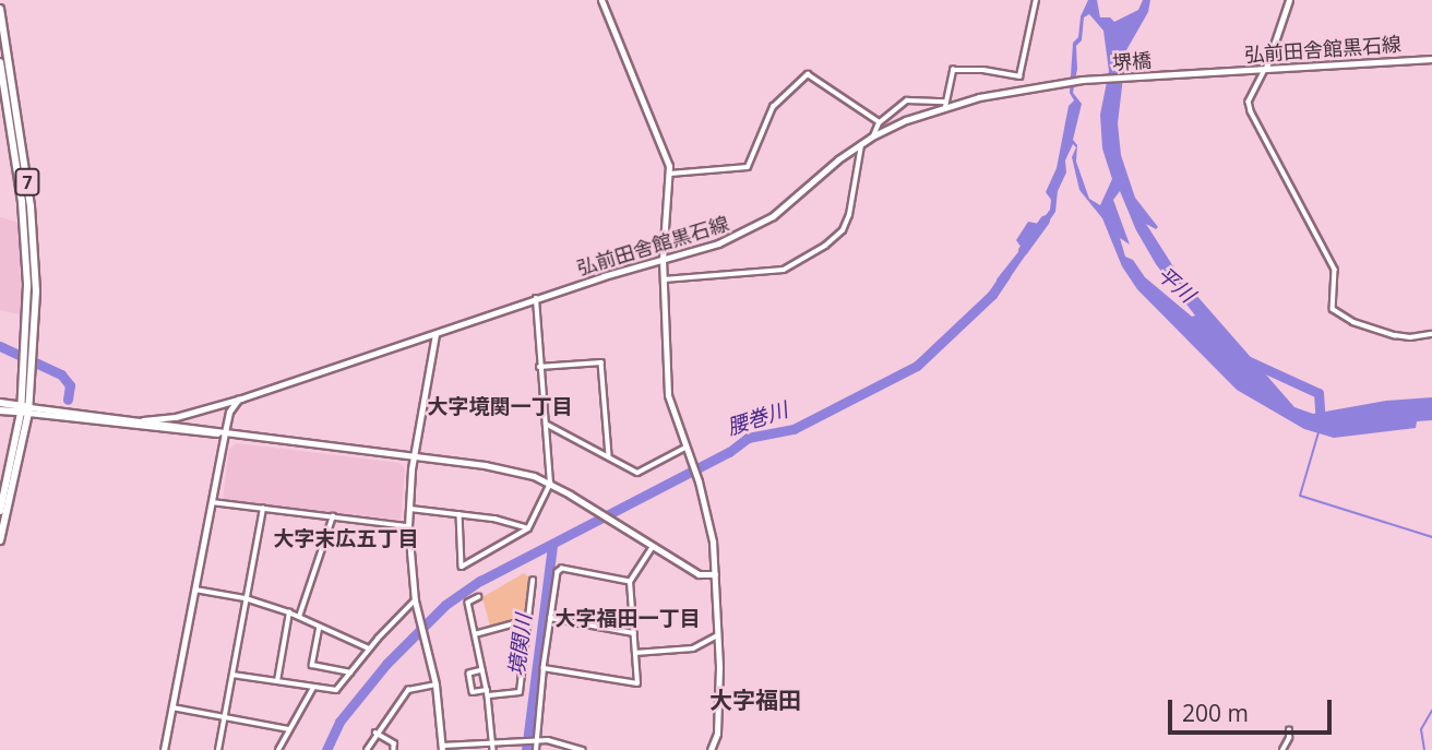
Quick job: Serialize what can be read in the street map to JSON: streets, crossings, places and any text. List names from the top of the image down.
{
  "streets": {
    "main road": ["弘前田舎館黒石線", "堺橋", "7"]
  },
  "crossings": [
    ["弘前田舎館黒石線", "堺橋"],
    ["弘前田舎館黒石線", "7"]
  ],
  "districts": [
    "大字境関一丁目",
    "大字末広五丁目",
    "大字福田一丁目",
    "大字福田"
  ],
  "water": ["平川", "腰巻川", "境関川"],
  "scale_bar": "200 m"
}
